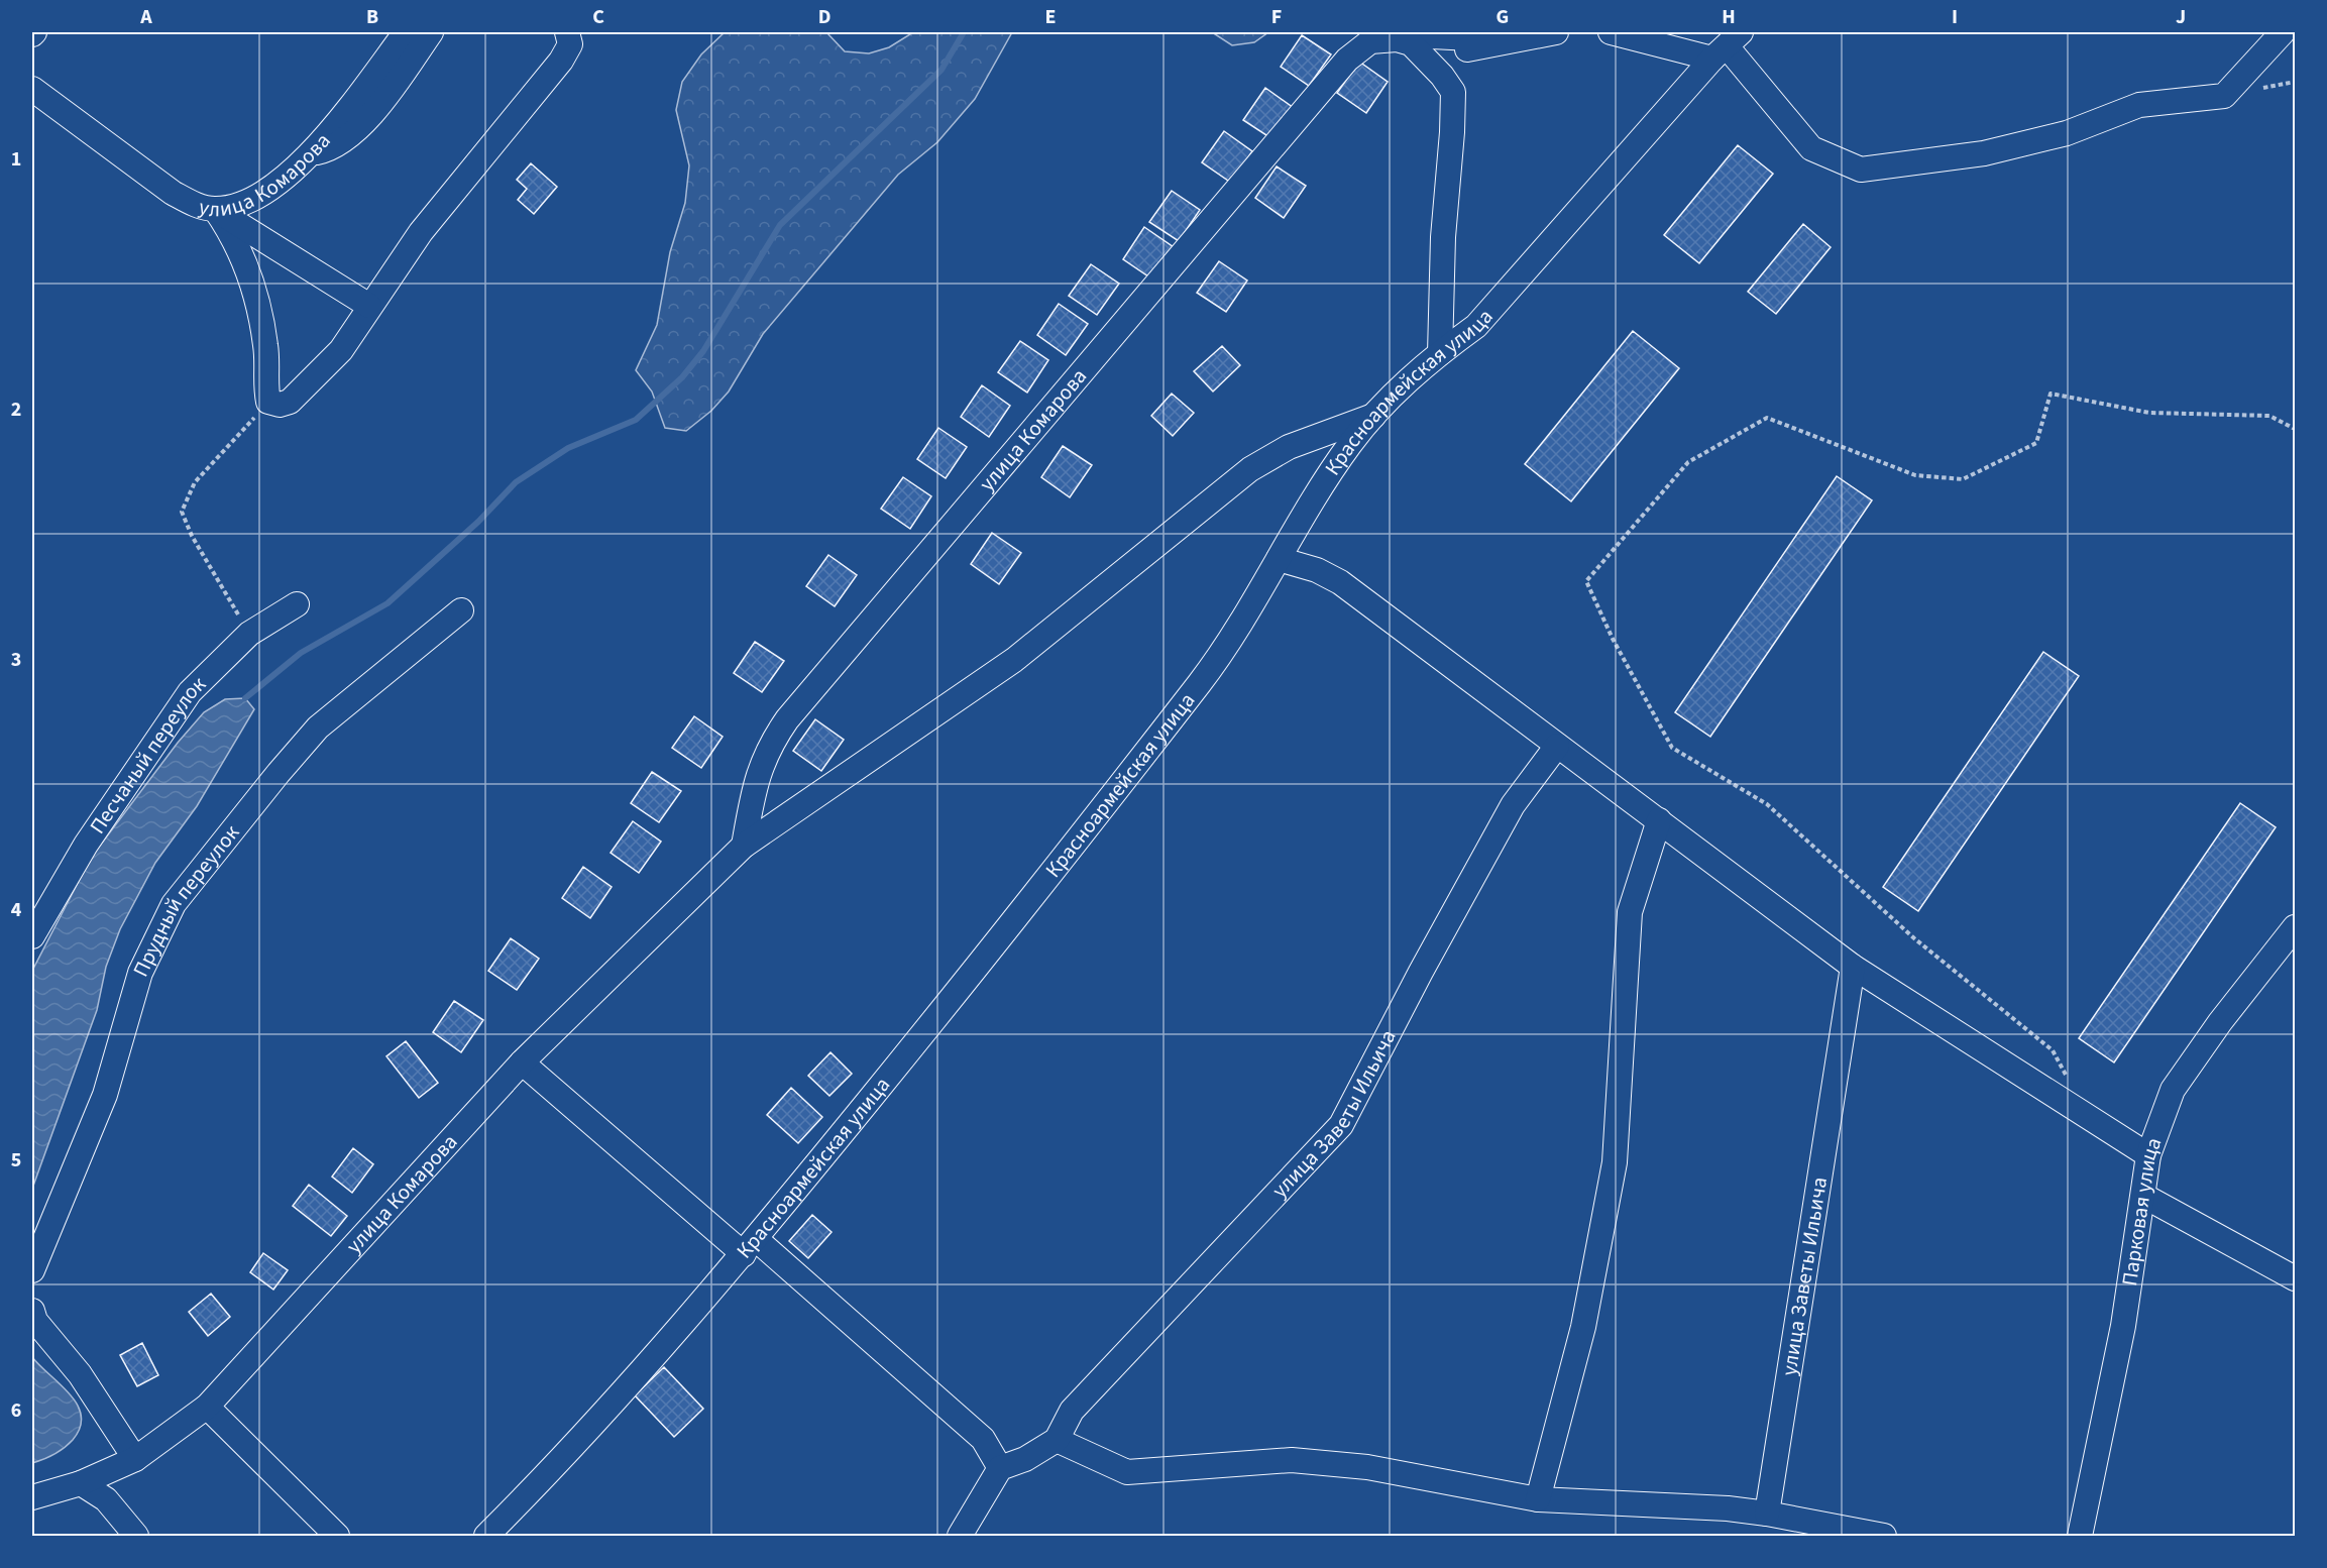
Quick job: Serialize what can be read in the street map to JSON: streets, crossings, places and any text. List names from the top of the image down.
{
  "streets": {
    "street": [
      "улица Комарова",
      "Красноармейская улица",
      "Песчаный переулок",
      "Прудный переулок",
      "улица Заветы Ильича",
      "Парковая улица"
    ]
  },
  "crossings": [
    ["улица Комарова", "Красноармейская улица"]
  ],
  "grid": {
    "columns": [
      "A",
      "B",
      "C",
      "D",
      "E",
      "F",
      "G",
      "H",
      "I",
      "J"
    ],
    "rows": [
      "1",
      "2",
      "3",
      "4",
      "5",
      "6"
    ]
  }
}
